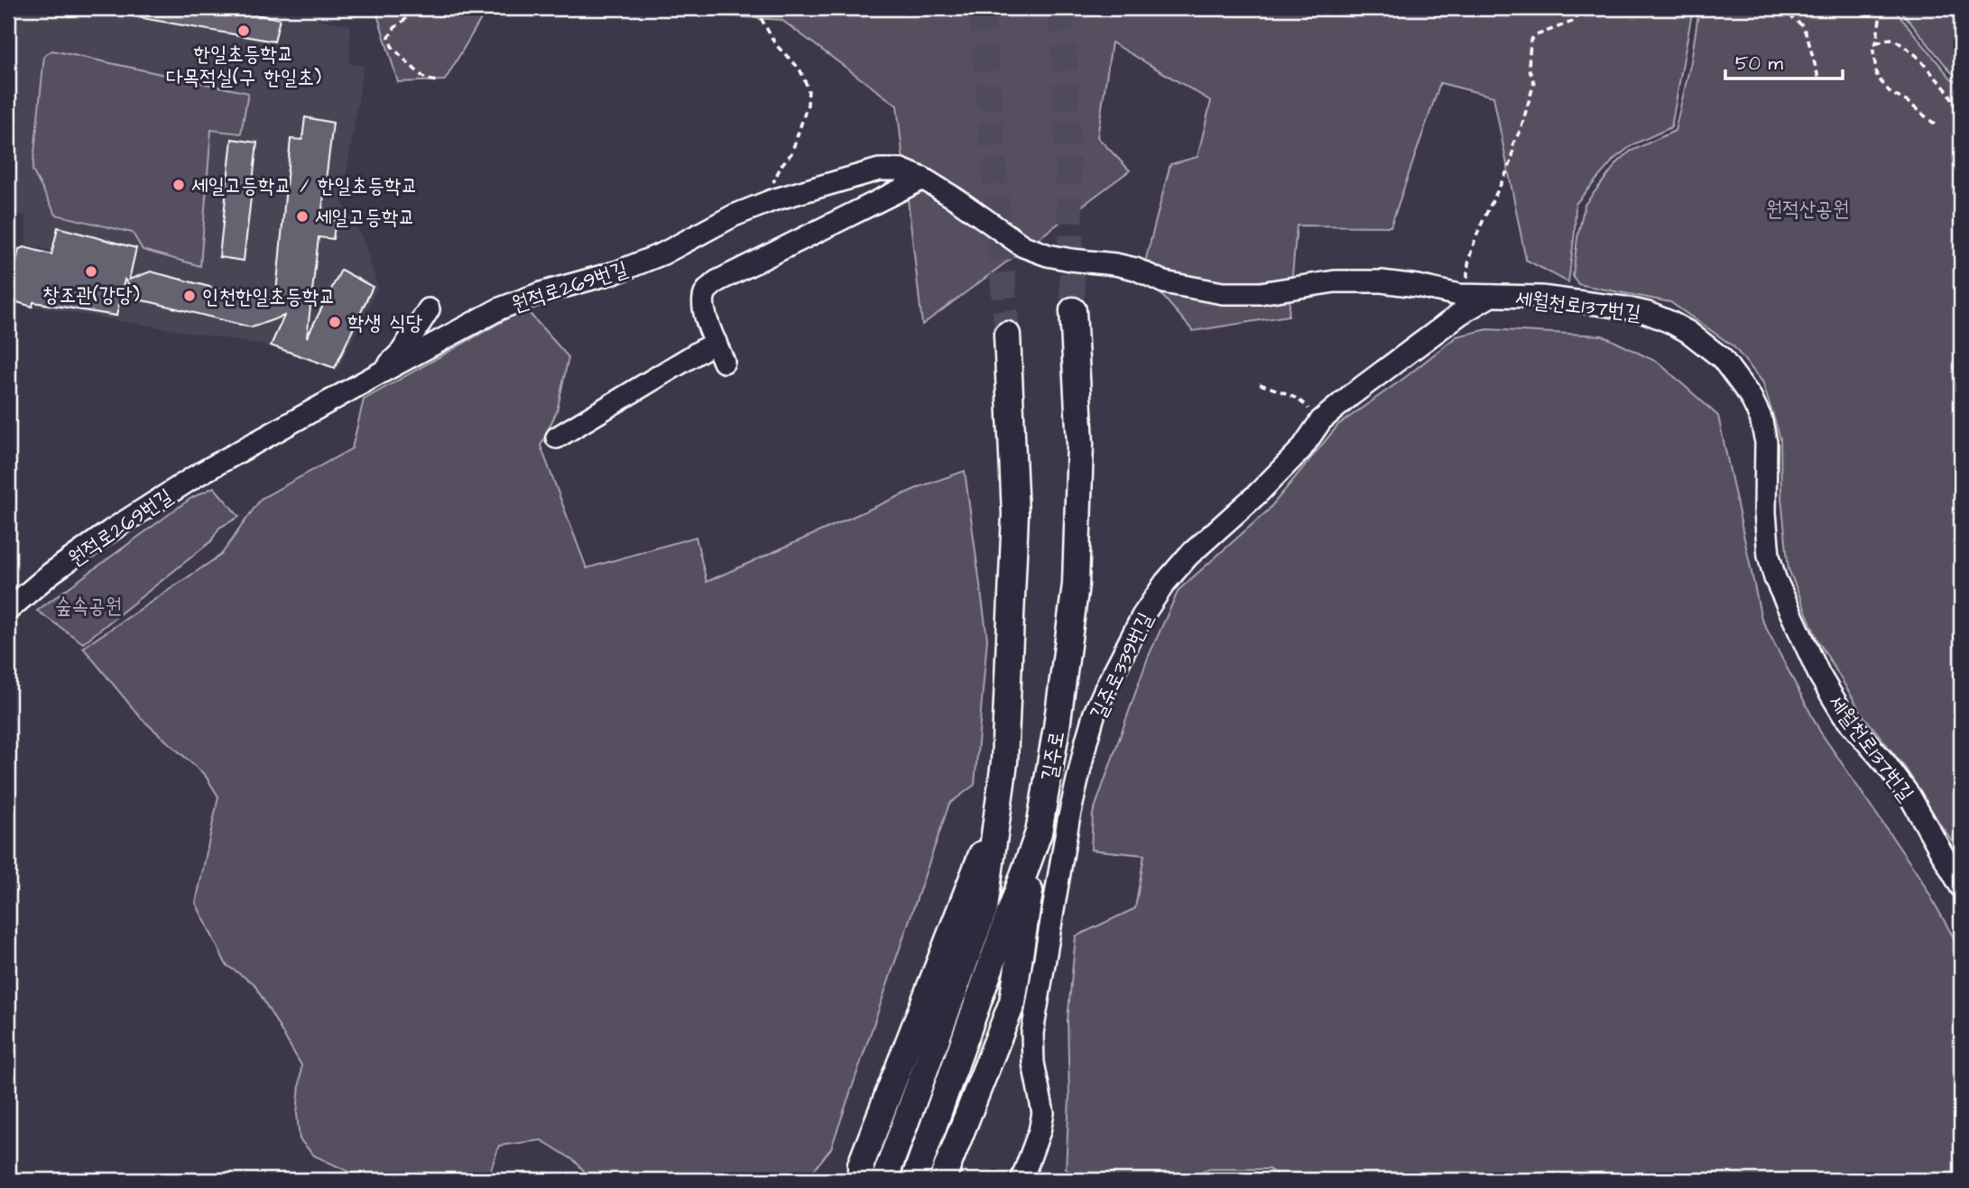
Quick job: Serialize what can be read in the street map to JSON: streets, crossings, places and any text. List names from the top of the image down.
{
  "streets": {
    "main road": ["길주로"],
    "street": ["원적로269번길", "세월천로137번길", "길주로339번길"]
  },
  "crossings": [
    ["원적로269번길", "세월천로137번길"],
    ["세월천로137번길", "길주로339번길"]
  ],
  "parks": ["원적산공원", "숲속공원"],
  "places": [
    "한일초등학교 다목적실(구 한일초)",
    "세일고등학교 / 한일초등학교",
    "세일고등학교",
    "창조관(강당)",
    "인천한일초등학교",
    "학생 식당"
  ],
  "scale_bar": "50 m"
}
